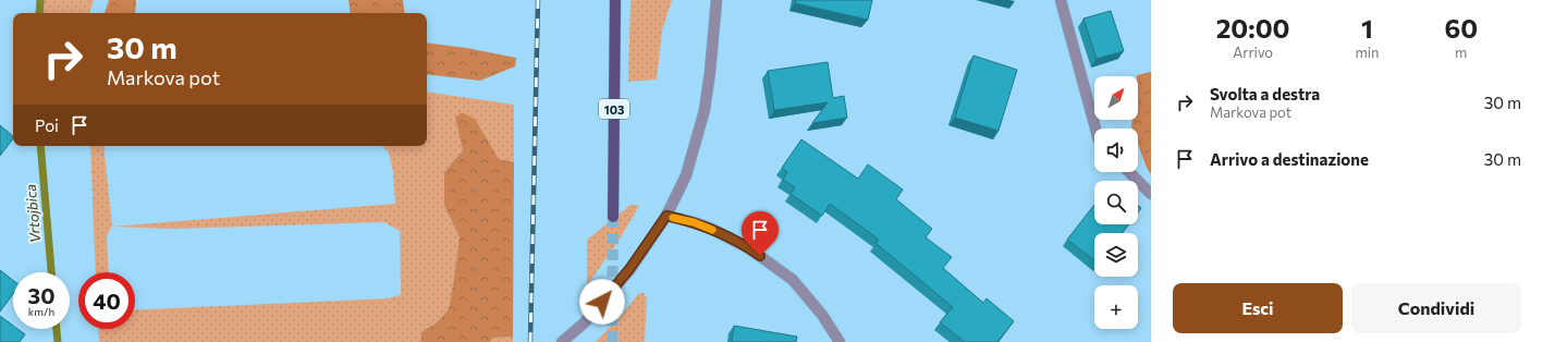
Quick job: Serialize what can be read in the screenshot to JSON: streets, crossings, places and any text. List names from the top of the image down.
{
  "streets": {
    "main road": ["103"]
  },
  "water": ["Vrtojbica"],
  "north": "top right",
  "page": {
    "eta": [
      "20:00",
      "Arrivo",
      "1",
      "min",
      "60",
      "m"
    ],
    "turn": ["30 m", "Markova pot"],
    "list": [
      {
        "name": "Svolta a destra",
        "note": "Markova pot",
        "value": "30 m"
      },
      {
        "name": "Arrivo a destinazione",
        "value": "30 m"
      }
    ],
    "map_buttons": "+",
    "then": "Poi",
    "speed": "30 km/h",
    "limit": "40",
    "buttons": ["Esci", "Condividi"]
  }
}
